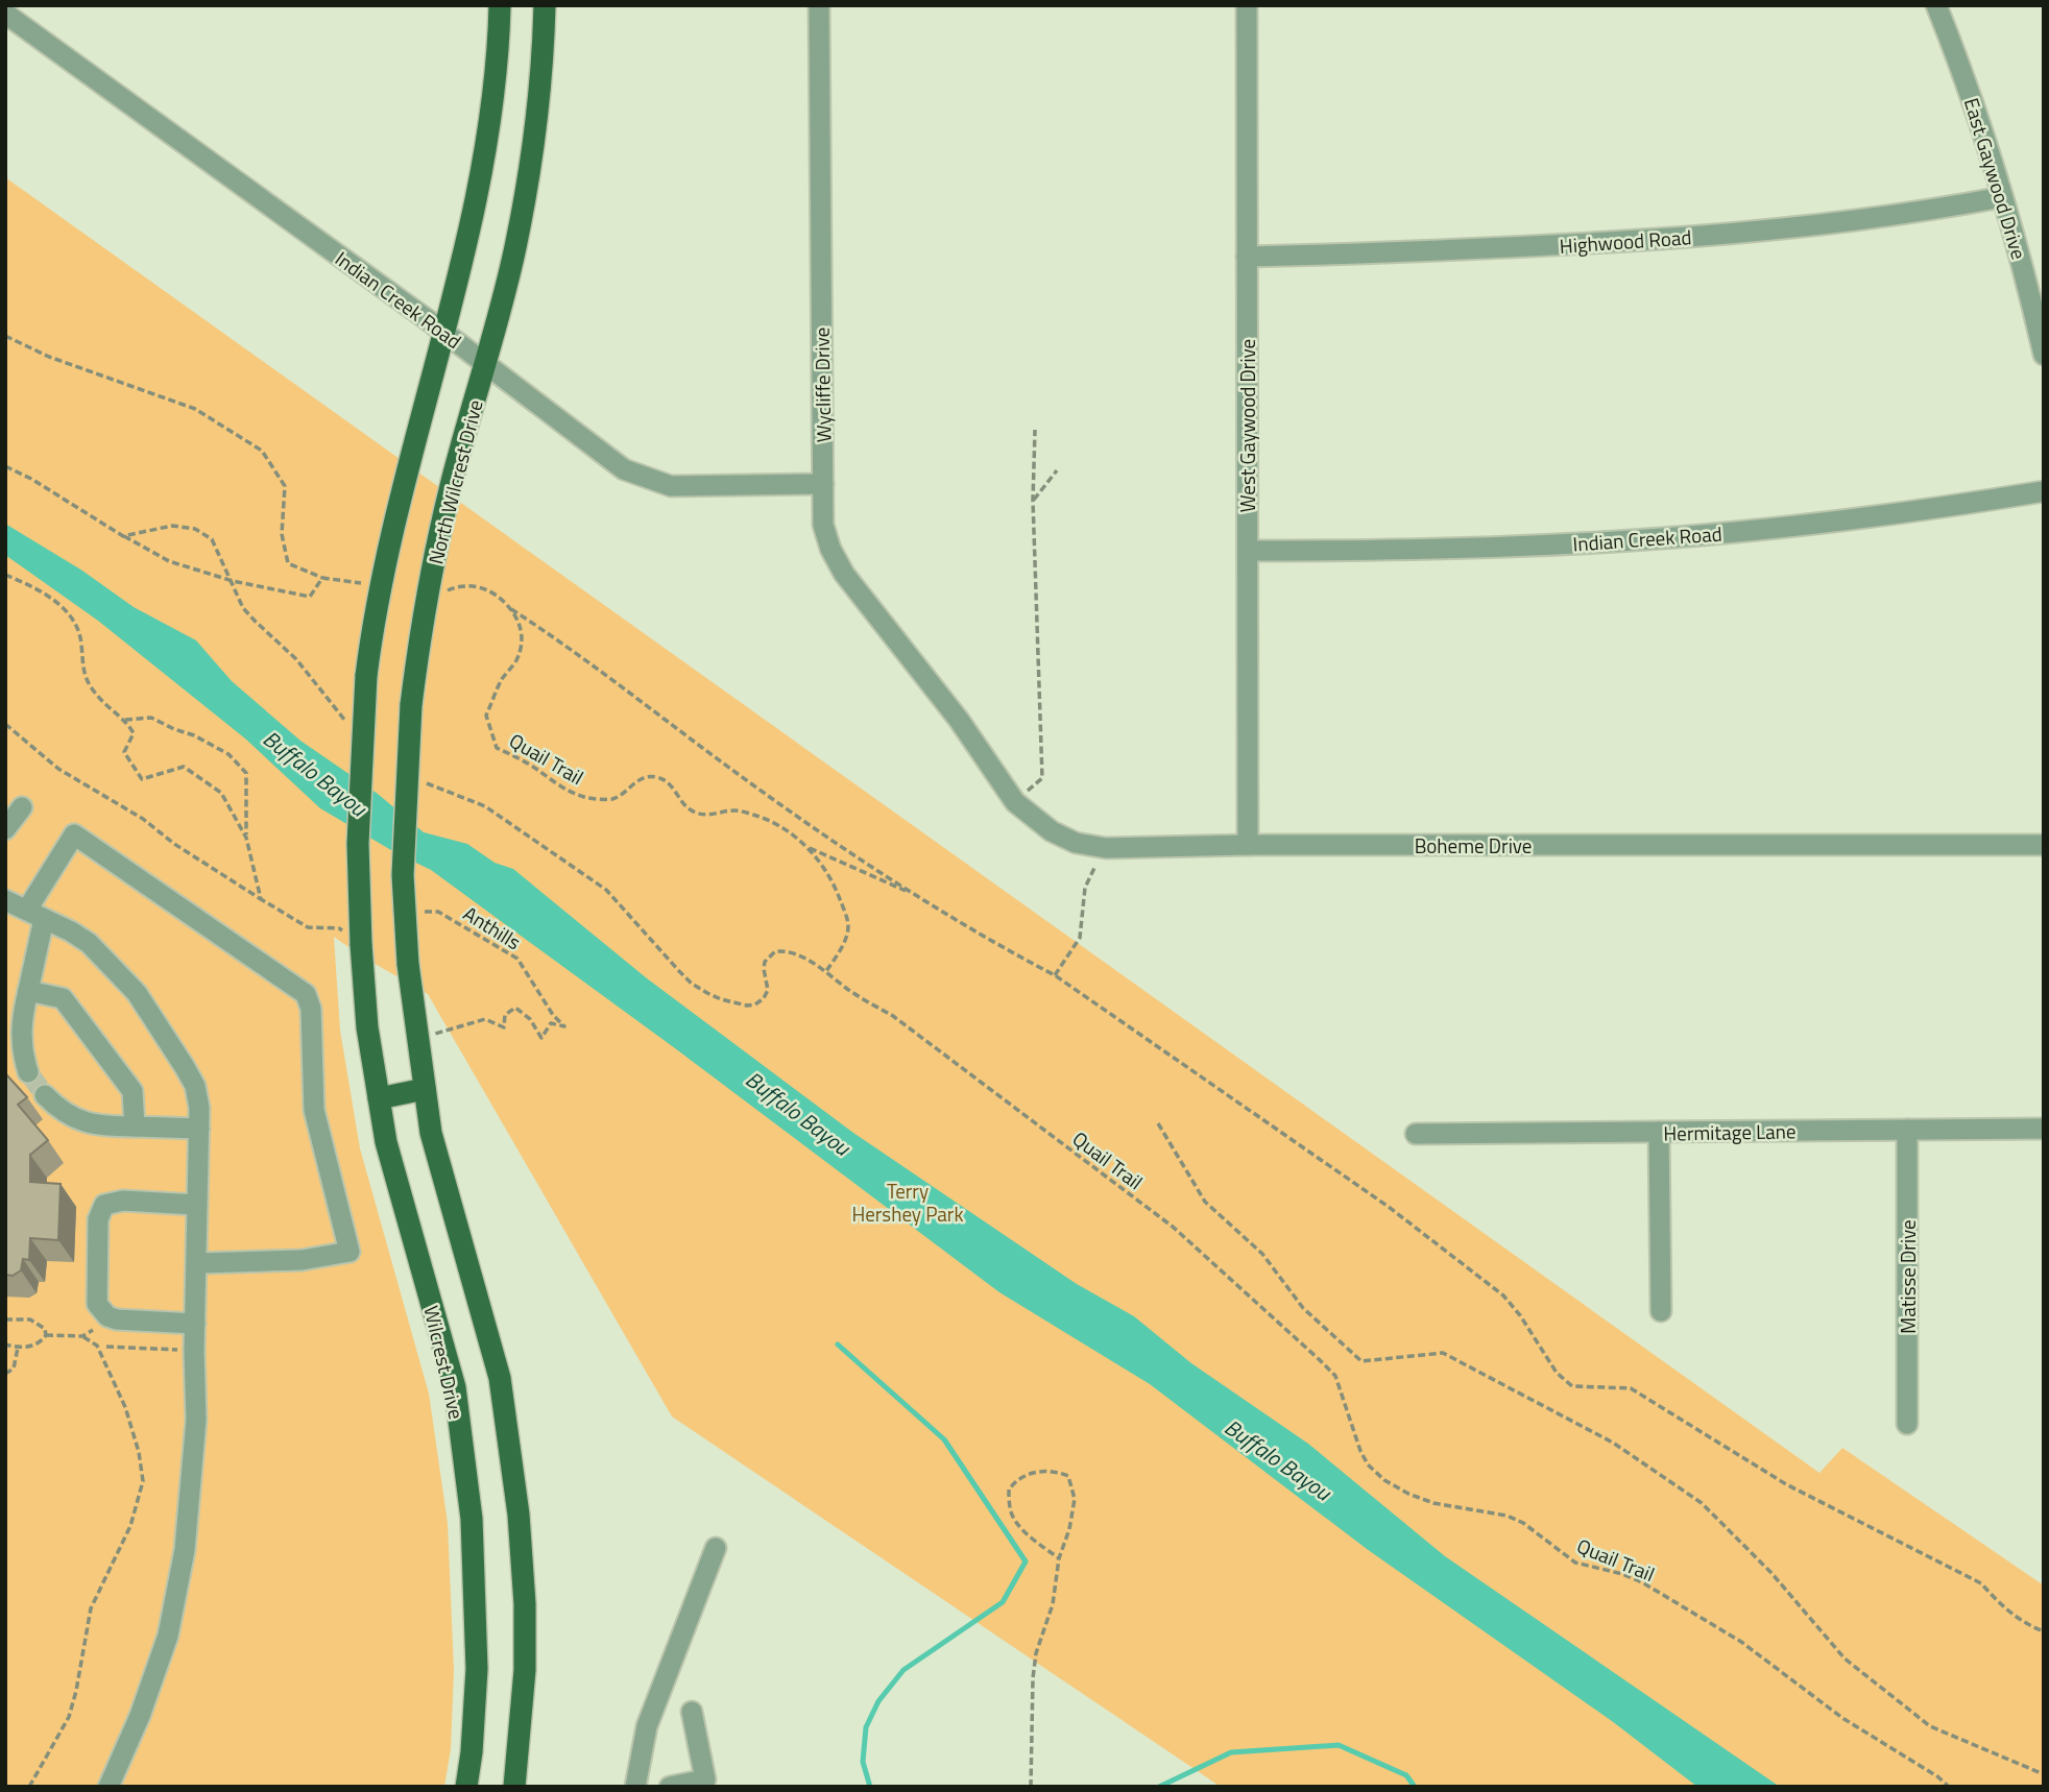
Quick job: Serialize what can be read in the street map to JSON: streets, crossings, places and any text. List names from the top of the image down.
{
  "streets": {
    "main road": ["North Wilcrest Drive", "Wilcrest Drive"],
    "street": [
      "East Gaywood Drive",
      "Highwood Road",
      "Indian Creek Road",
      "Wycliffe Drive",
      "West Gaywood Drive",
      "Boheme Drive",
      "Hermitage Lane",
      "Matisse Drive"
    ],
    "path": ["Quail Trail", "Anthills"]
  },
  "crossings": [
    ["East Gaywood Drive", "Highwood Road"],
    ["Highwood Road", "West Gaywood Drive"],
    ["Indian Creek Road", "Wycliffe Drive"],
    ["Indian Creek Road", "West Gaywood Drive"],
    ["Indian Creek Road", "North Wilcrest Drive"],
    ["Wycliffe Drive", "Boheme Drive"],
    ["West Gaywood Drive", "Boheme Drive"],
    ["North Wilcrest Drive", "Anthills"],
    ["Hermitage Lane", "Matisse Drive"]
  ],
  "water": ["Buffalo Bayou"],
  "parks": ["Terry Hershey Park"]
}
